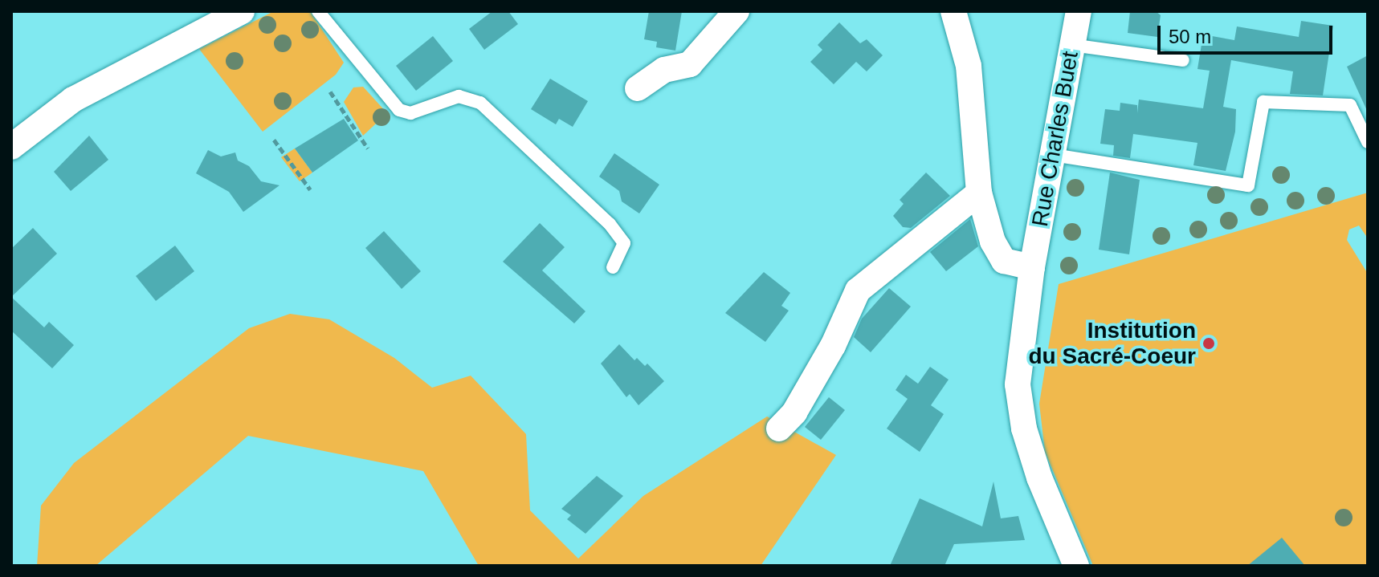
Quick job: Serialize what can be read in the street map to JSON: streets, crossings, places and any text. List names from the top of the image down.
{
  "streets": {
    "street": ["Rue Charles Buet"]
  },
  "places": ["Institution du Sacré-Coeur"],
  "scale_bar": "50 m"
}
